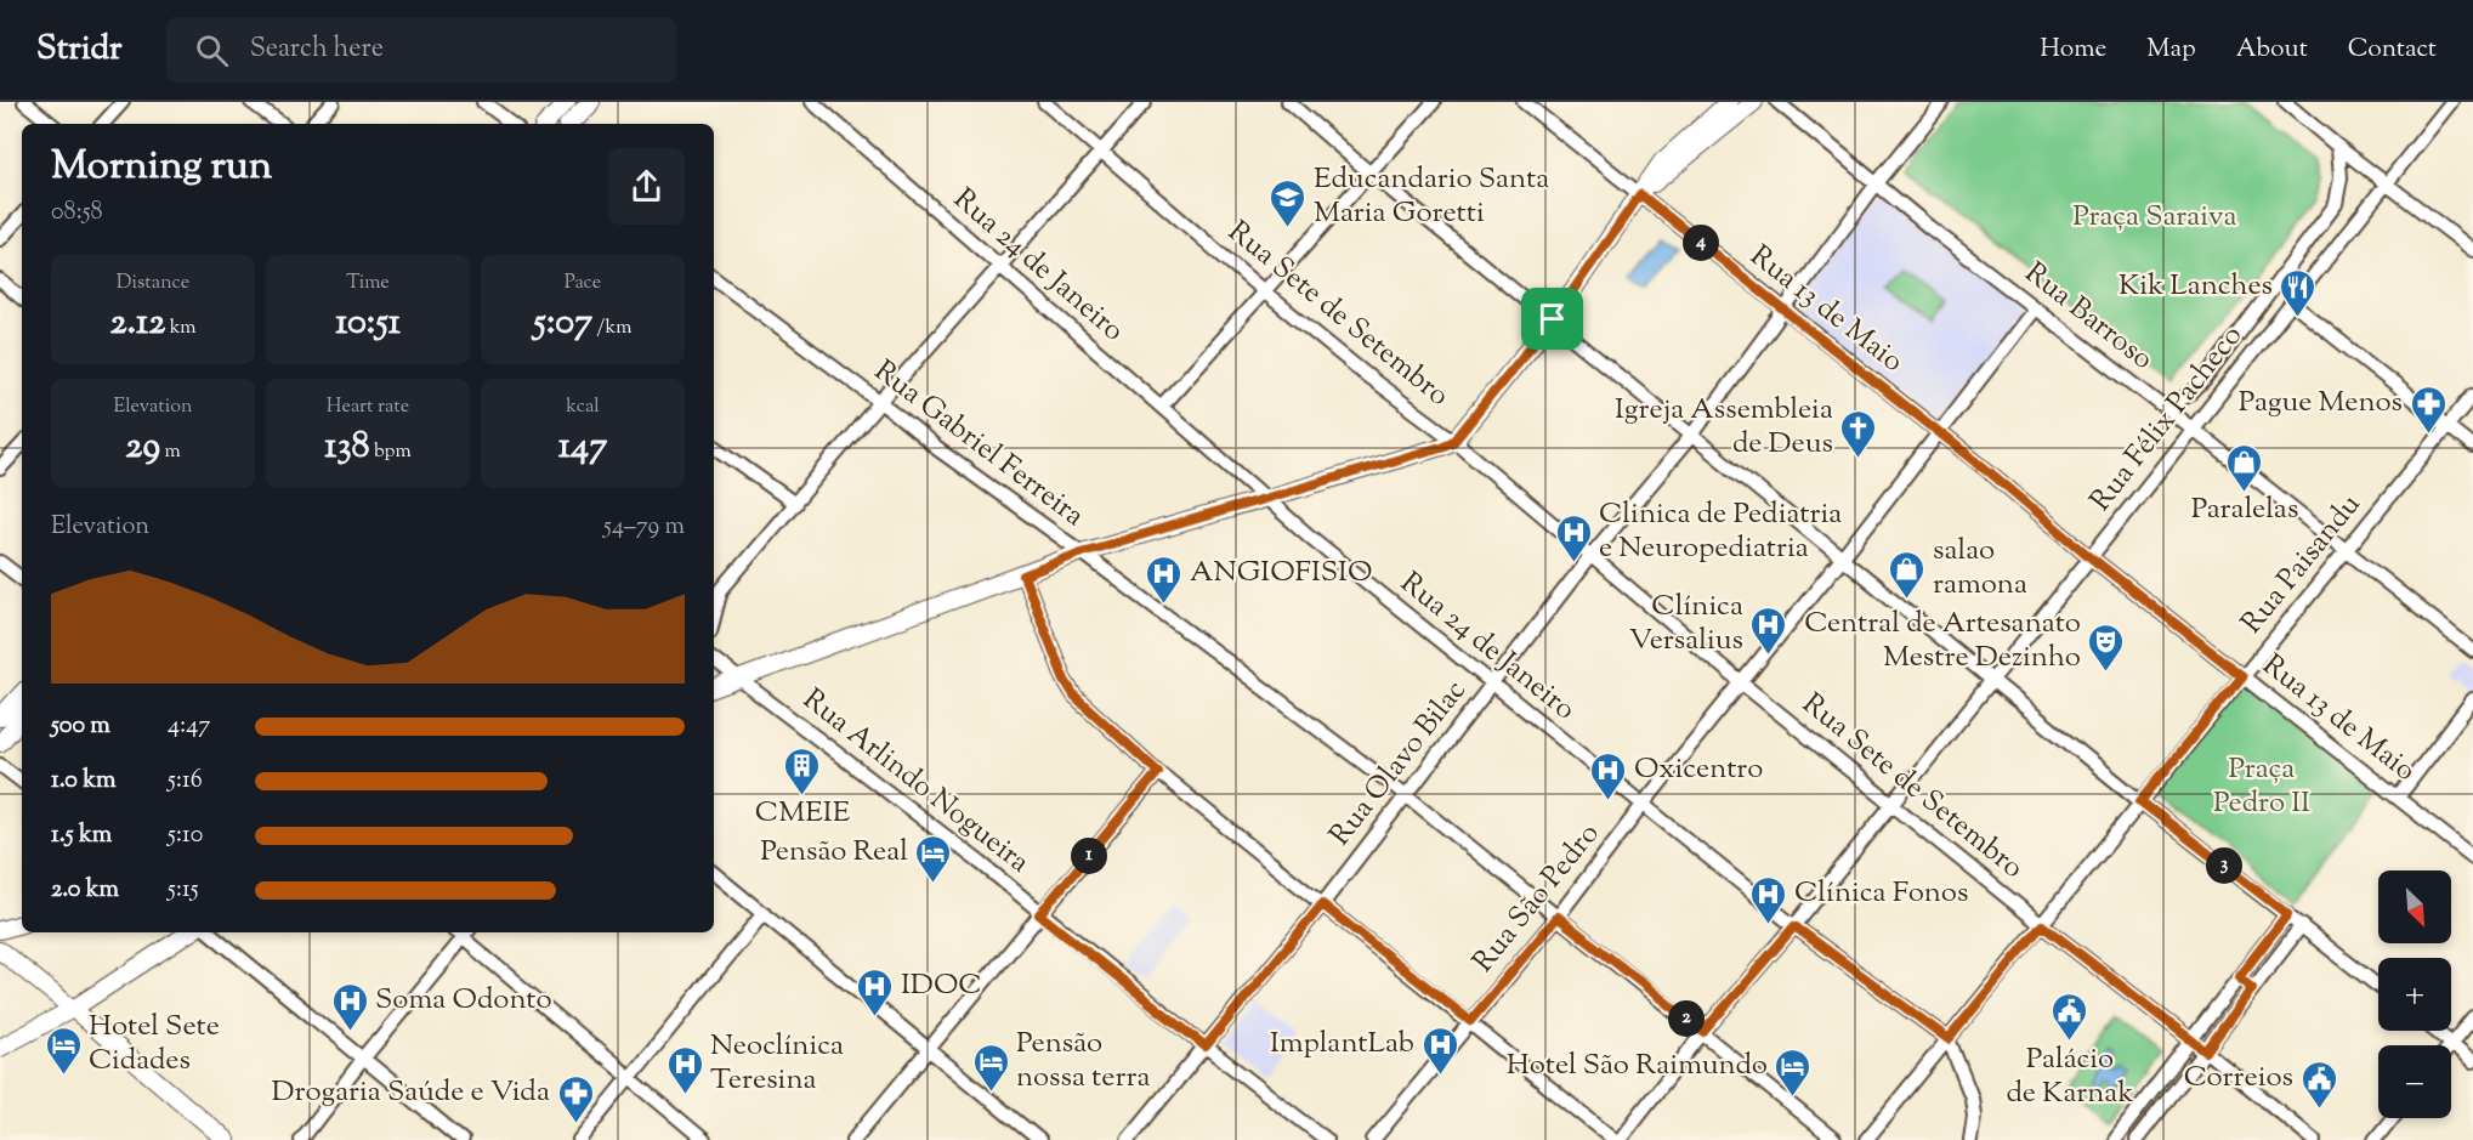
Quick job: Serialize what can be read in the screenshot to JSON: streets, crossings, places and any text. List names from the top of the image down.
{
  "streets": {
    "street": [
      "Rua 24 de Janeiro",
      "Rua 13 de Maio",
      "Rua Sete de Setembro",
      "Rua Barroso",
      "Rua Félix Pacheco",
      "Rua Gabriel Ferreira",
      "Rua Paisandu",
      "Rua Olavo Bilac",
      "Rua Arlindo Nogueira",
      "Rua São Pedro"
    ]
  },
  "crossings": [
    ["Rua 24 de Janeiro", "Rua Félix Pacheco"],
    ["Rua 24 de Janeiro", "Rua Paisandu"],
    ["Rua 24 de Janeiro", "Rua Olavo Bilac"],
    ["Rua 24 de Janeiro", "Rua São Pedro"],
    ["Rua 13 de Maio", "Rua Félix Pacheco"],
    ["Rua 13 de Maio", "Rua Paisandu"],
    ["Rua 13 de Maio", "Rua Olavo Bilac"],
    ["Rua 13 de Maio", "Rua São Pedro"],
    ["Rua Sete de Setembro", "Rua Félix Pacheco"],
    ["Rua Sete de Setembro", "Rua Paisandu"],
    ["Rua Sete de Setembro", "Rua Olavo Bilac"],
    ["Rua Sete de Setembro", "Rua São Pedro"],
    ["Rua Barroso", "Rua Félix Pacheco"],
    ["Rua Barroso", "Rua Paisandu"],
    ["Rua Barroso", "Rua Olavo Bilac"],
    ["Rua Barroso", "Rua São Pedro"],
    ["Rua Félix Pacheco", "Rua Gabriel Ferreira"],
    ["Rua Gabriel Ferreira", "Rua Olavo Bilac"],
    ["Rua Gabriel Ferreira", "Rua São Pedro"],
    ["Rua Olavo Bilac", "Rua Arlindo Nogueira"]
  ],
  "parks": ["Praça Saraiva", "Praça Pedro II"],
  "places": {
    "school or university": ["Educandario Santa Maria Goretti"],
    "restaurant": ["Kik Lanches"],
    "pharmacy": ["Pague Menos", "Drogaria Saúde e Vida"],
    "church": ["Igreja Assembleia de Deus"],
    "shop": ["Paralelas", "salao ramona"],
    "hospital": [
      "Clinica de Pediatria e Neuropediatria",
      "ANGIOFISIO",
      "Clínica Versalius",
      "Oxicentro",
      "Clínica Fonos",
      "IDOC",
      "Soma Odonto",
      "ImplantLab",
      "Neoclínica Teresina"
    ],
    "theatre": ["Central de Artesanato Mestre Dezinho"],
    "building": ["CMEIE"],
    "hotel": [
      "Pensão Real",
      "Hotel Sete Cidades",
      "Pensão nossa terra",
      "Hotel São Raimundo"
    ],
    "public building": ["Palácio de Karnak", "Correios"]
  },
  "north": "bottom right",
  "page": {
    "header": "Stridr",
    "search": "Search here",
    "nav": [
      "Home",
      "Map",
      "About",
      "Contact"
    ],
    "heading": ["Morning run", "08:58"],
    "pins": [
      "4",
      "1",
      "3",
      "2"
    ],
    "stats": [
      ["Distance", "2.12 km"],
      ["Time", "10:51"],
      ["Pace", "5:07 /km"],
      ["Elevation", "29 m"],
      ["Heart rate", "138 bpm"],
      ["kcal", "147"]
    ],
    "chart": ["Elevation", "54–79 m"],
    "list": [
      {
        "name": "500 m",
        "note": "4:47"
      },
      {
        "name": "1.0 km",
        "note": "5:16"
      },
      {
        "name": "1.5 km",
        "note": "5:10"
      },
      {
        "name": "2.0 km",
        "note": "5:15"
      }
    ],
    "map_buttons": ["+", "−"]
  }
}
